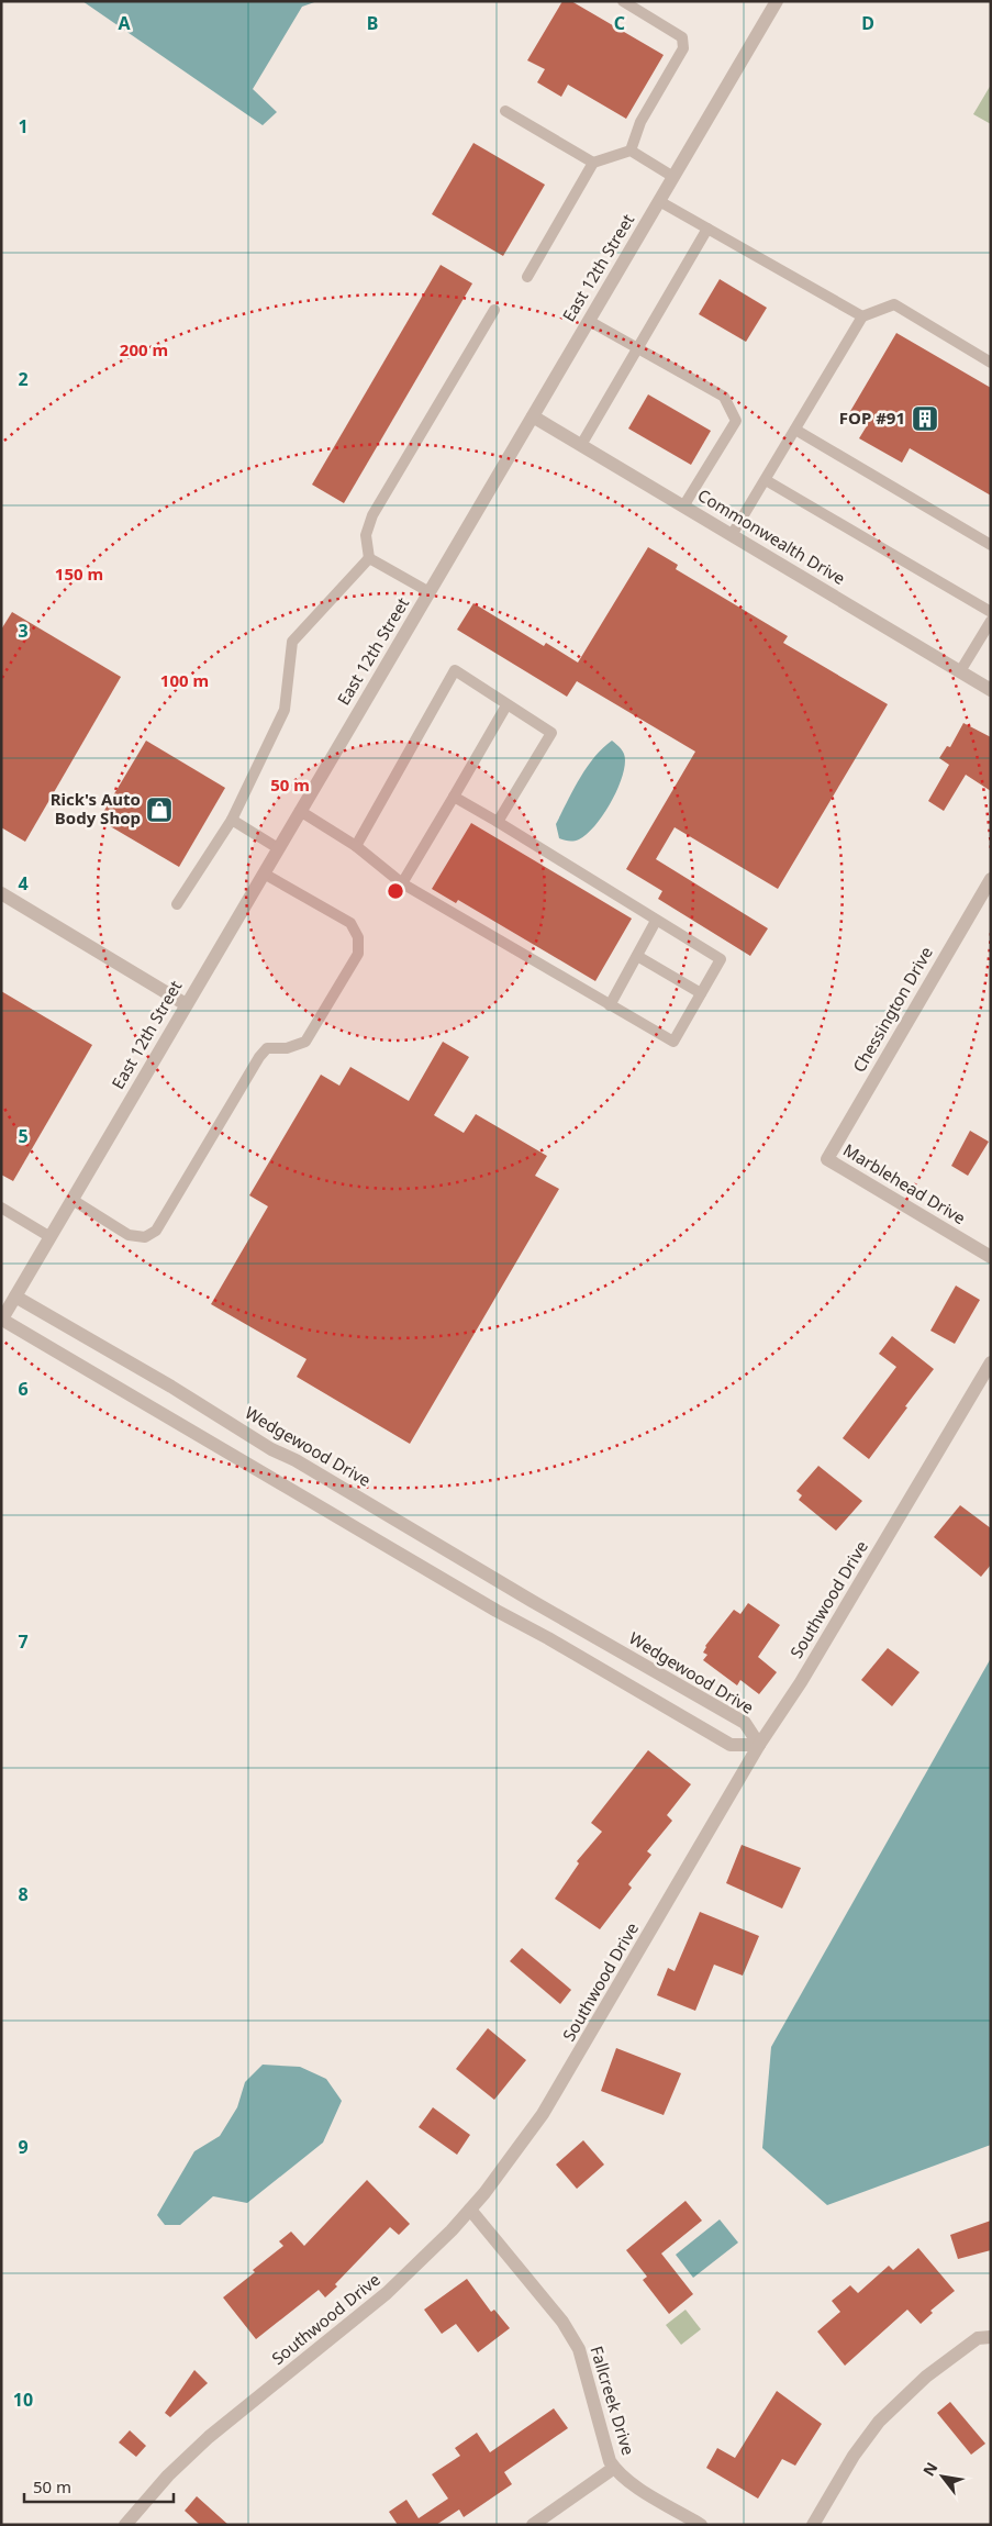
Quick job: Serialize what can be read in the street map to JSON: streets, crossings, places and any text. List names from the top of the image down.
{
  "streets": {
    "street": [
      "East 12th Street",
      "Commonwealth Drive",
      "Chessington Drive",
      "Marblehead Drive",
      "Wedgewood Drive",
      "Southwood Drive",
      "Fallcreek Drive"
    ]
  },
  "crossings": [
    ["East 12th Street", "Commonwealth Drive"],
    ["East 12th Street", "Wedgewood Drive"],
    ["Chessington Drive", "Marblehead Drive"],
    ["Wedgewood Drive", "Southwood Drive"],
    ["Southwood Drive", "Fallcreek Drive"]
  ],
  "places": {
    "building": ["FOP #91"],
    "shop": ["Rick's Auto Body Shop"]
  },
  "scale_bar": "50 m",
  "north": "top left",
  "grid": {
    "columns": [
      "A",
      "B",
      "C",
      "D"
    ],
    "rows": [
      "1",
      "2",
      "3",
      "4",
      "5",
      "6",
      "7",
      "8",
      "9",
      "10"
    ]
  },
  "rings": [
    "200 m",
    "150 m",
    "100 m",
    "50 m"
  ]
}
